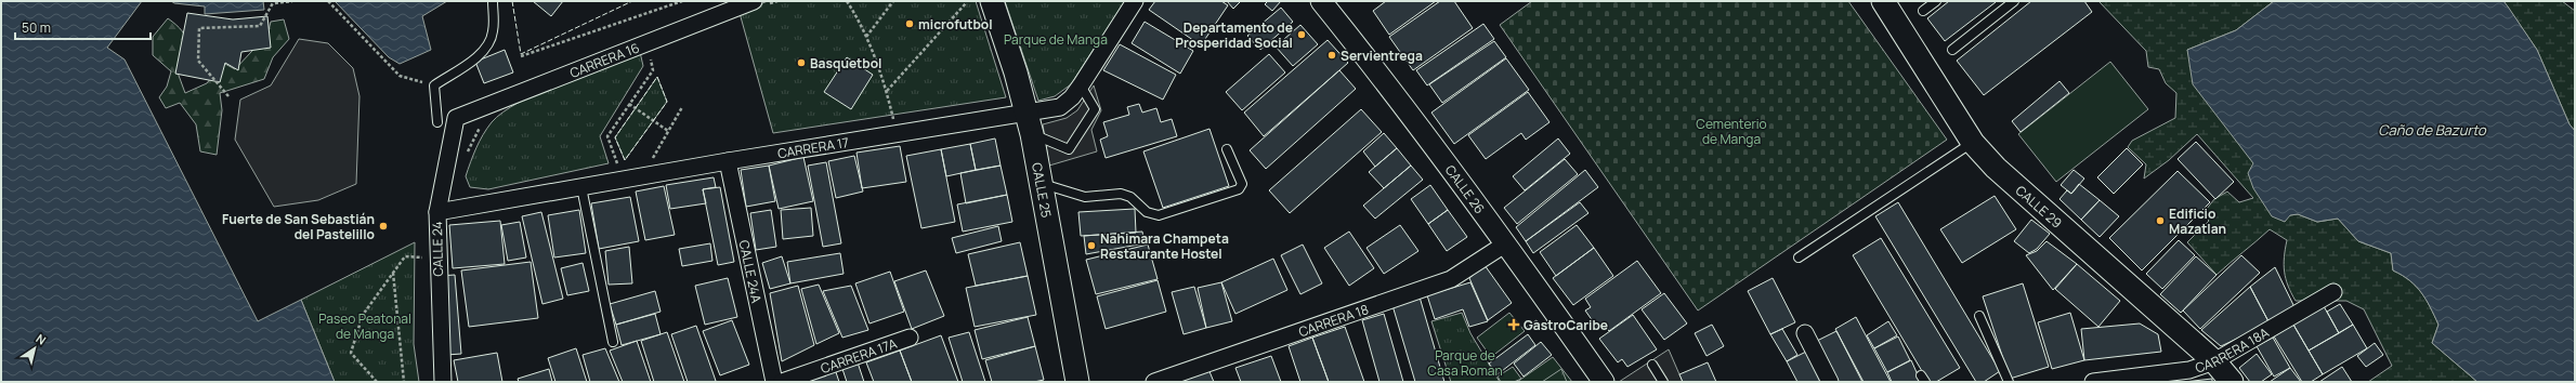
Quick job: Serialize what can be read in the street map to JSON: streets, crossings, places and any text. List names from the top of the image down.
{
  "streets": {
    "main road": ["CALLE 25", "CALLE 29"],
    "street": [
      "CARRERA 16",
      "CARRERA 17",
      "CALLE 26",
      "CALLE 24",
      "CALLE 24A",
      "CARRERA 18",
      "CARRERA 18A",
      "CARRERA 17A"
    ]
  },
  "crossings": [
    ["CARRERA 16", "CALLE 24"],
    ["CARRERA 17", "CALLE 25"],
    ["CARRERA 17", "CALLE 24"],
    ["CARRERA 17", "CALLE 24A"],
    ["CALLE 26", "CARRERA 18"],
    ["CALLE 29", "CARRERA 18A"]
  ],
  "water": ["Caño de Bazurto"],
  "parks": [
    "Parque de Manga",
    "Cementerio de Manga",
    "Paseo Peatonal de Manga",
    "Parque de Casa Roman"
  ],
  "places": {
    "other": [
      "microfutbol",
      "Departamento de Prosperidad Social",
      "Servientrega",
      "Basquetbol",
      "Edificio Mazatlan",
      "Fuerte de San Sebastián del Pastelillo",
      "Nahimara Champeta Restaurante Hostel"
    ],
    "health": ["GastroCaribe"]
  },
  "scale_bar": "50 m",
  "north": "top right"
}
